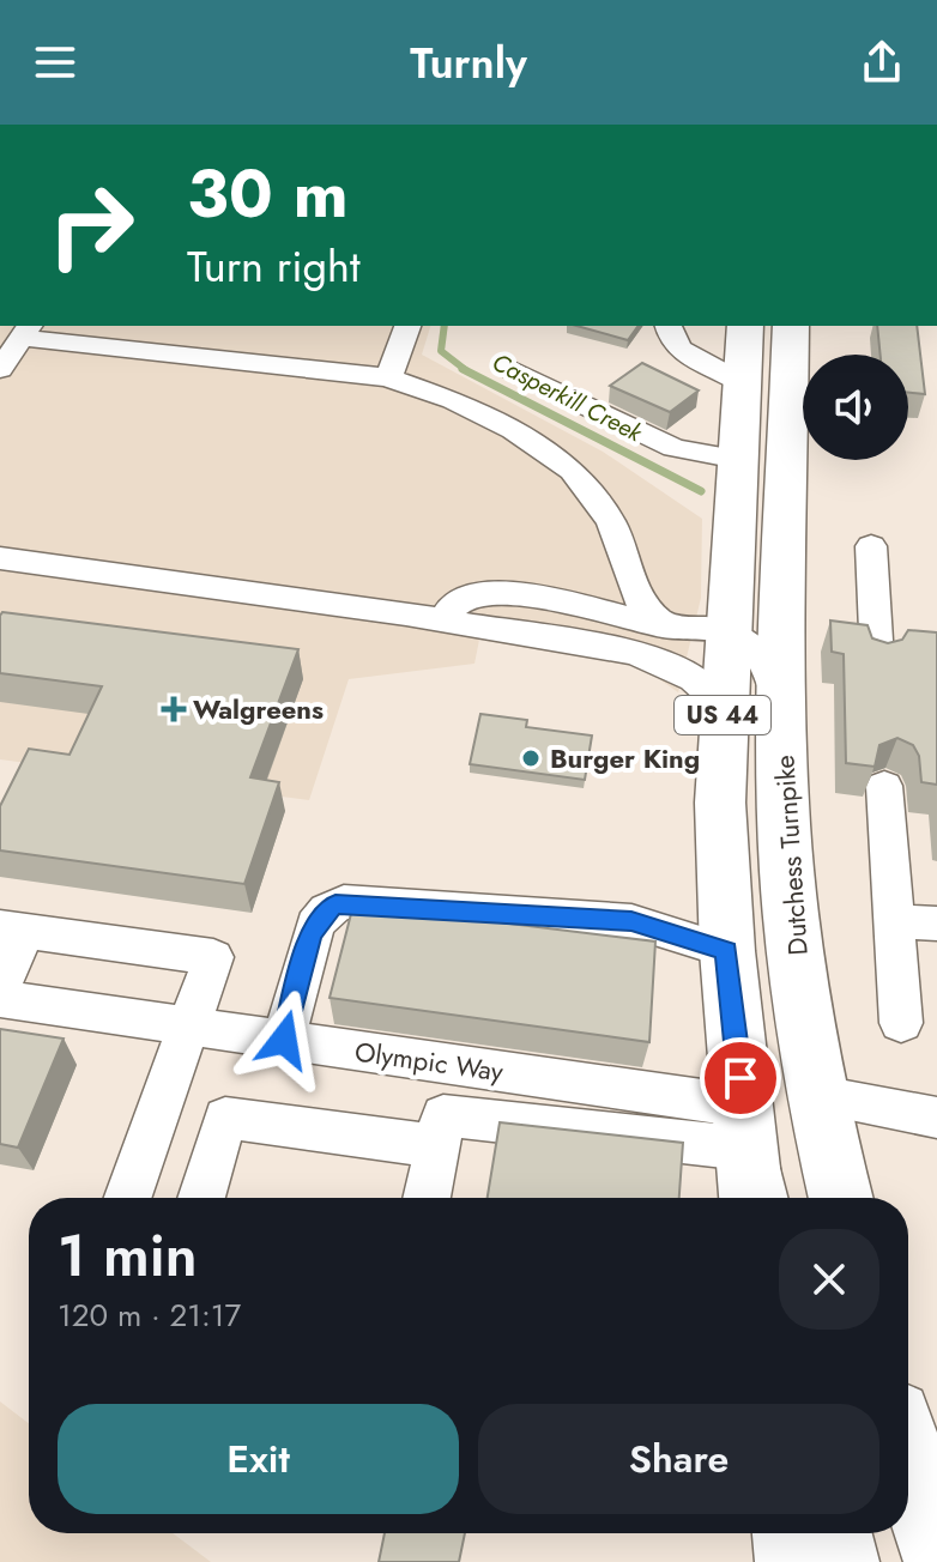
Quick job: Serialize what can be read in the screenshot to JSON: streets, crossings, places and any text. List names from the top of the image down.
{
  "streets": {
    "highway": ["US 44", "Dutchess Turnpike"],
    "street": ["Olympic Way"]
  },
  "crossings": [
    ["US 44", "Dutchess Turnpike"],
    ["US 44", "Olympic Way"]
  ],
  "water": ["Casperkill Creek"],
  "places": {
    "health": ["Walgreens"],
    "other": ["Burger King"]
  },
  "page": {
    "header": "Turnly",
    "turn": ["30 m", "Turn right"],
    "heading": ["1 min", "120 m · 21:17"],
    "buttons": ["Exit", "Share"]
  }
}
